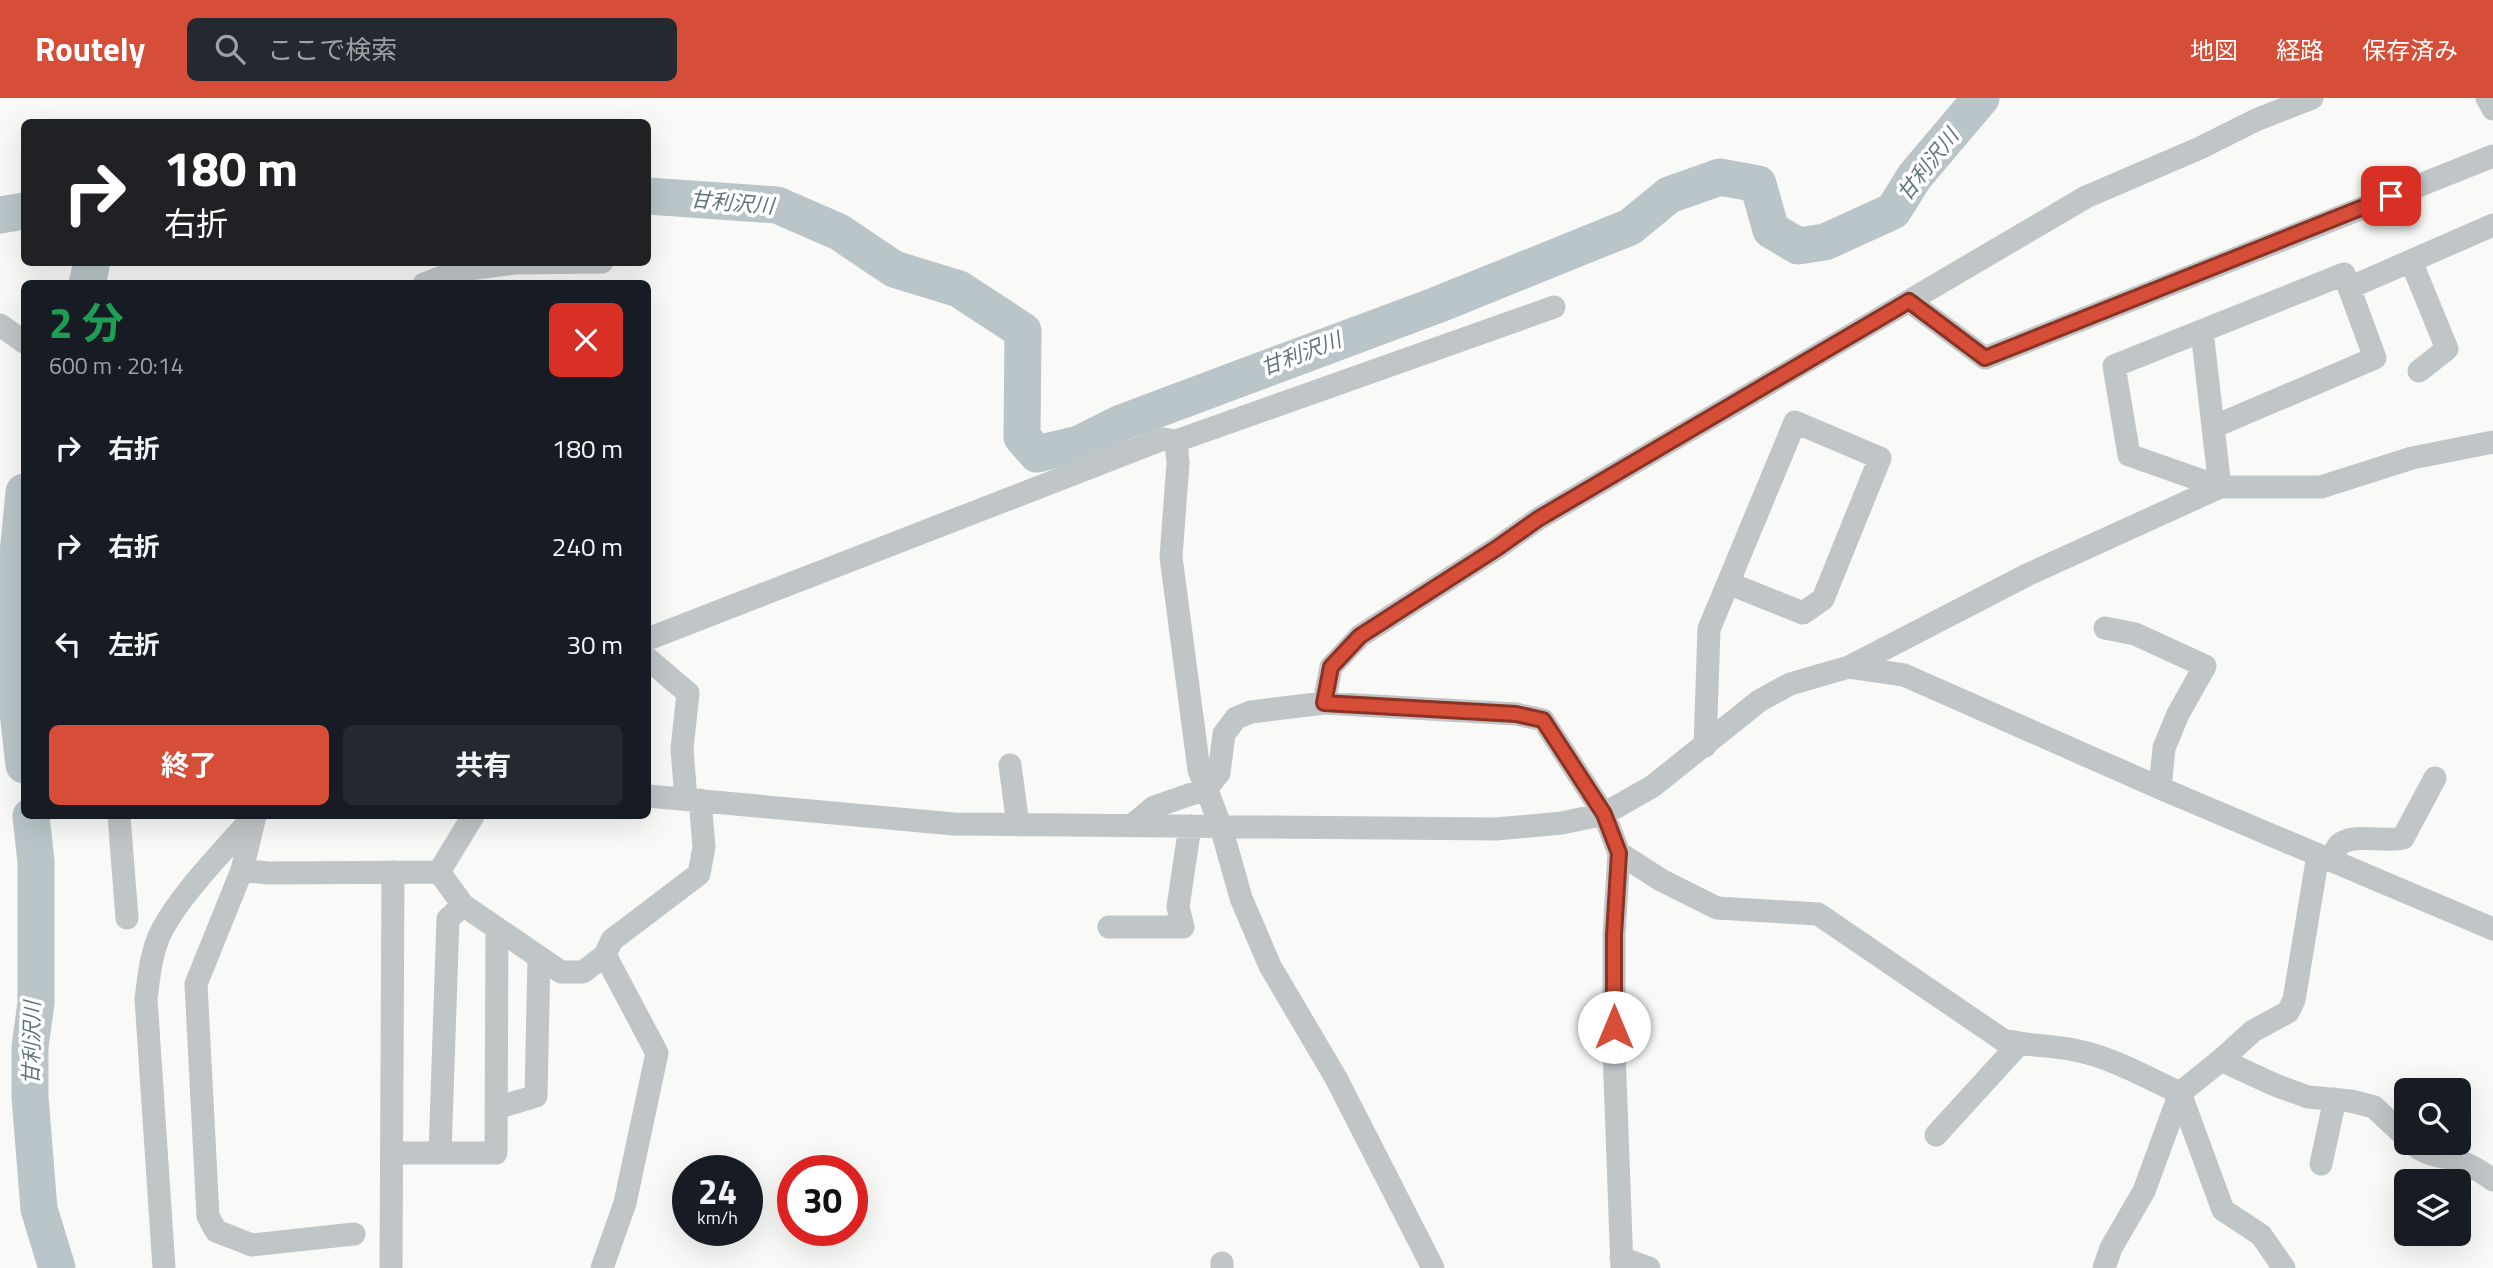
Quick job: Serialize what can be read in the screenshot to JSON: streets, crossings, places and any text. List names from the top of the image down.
{
  "water": ["甘利沢川"],
  "page": {
    "header": "Routely",
    "search": "ここで検索",
    "nav": ["地図", "経路", "保存済み"],
    "turn": ["180 m", "右折"],
    "heading": ["2 分", "600 m · 20:14"],
    "list": [
      {
        "name": "右折",
        "value": "180 m"
      },
      {
        "name": "右折",
        "value": "240 m"
      },
      {
        "name": "左折",
        "value": "30 m"
      }
    ],
    "buttons": ["終了", "共有"],
    "speed": "24 km/h",
    "limit": "30"
  }
}
